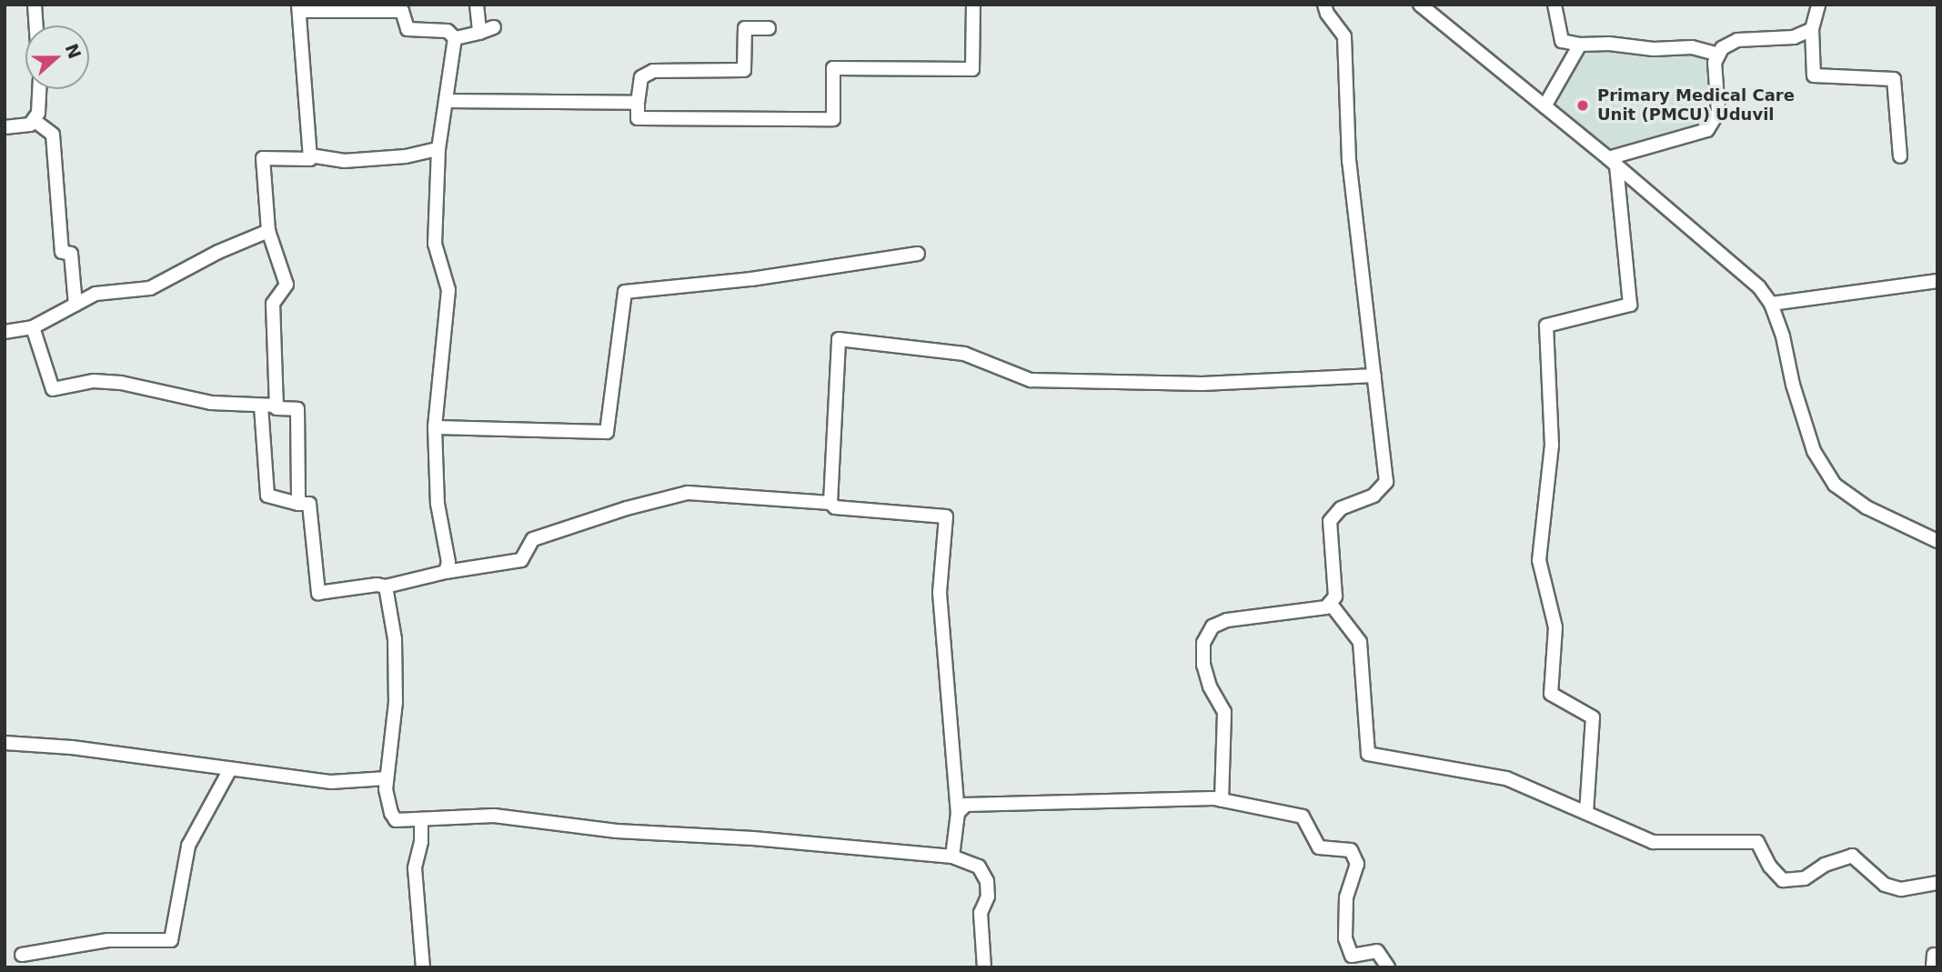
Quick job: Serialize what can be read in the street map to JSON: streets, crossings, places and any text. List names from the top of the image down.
{
  "places": ["Primary Medical Care Unit (PMCU) Uduvil"],
  "north": "right"
}
